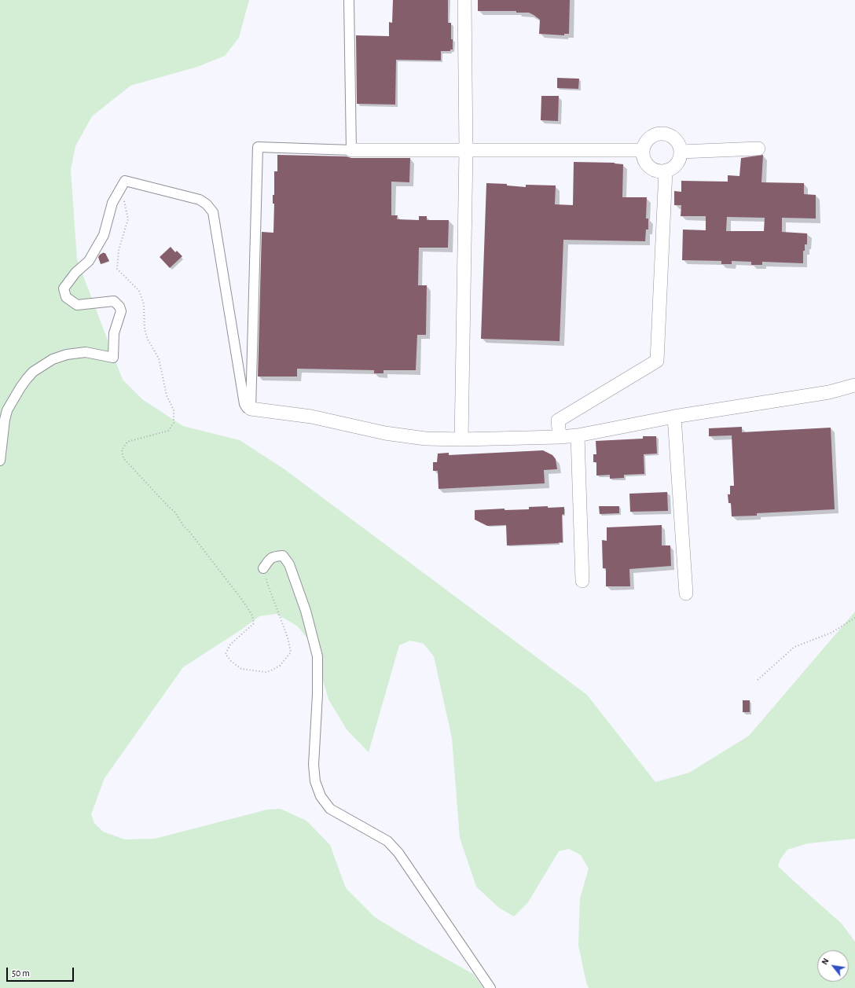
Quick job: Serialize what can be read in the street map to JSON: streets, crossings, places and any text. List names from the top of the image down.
{
  "scale_bar": "50 m",
  "north": "top left"
}
